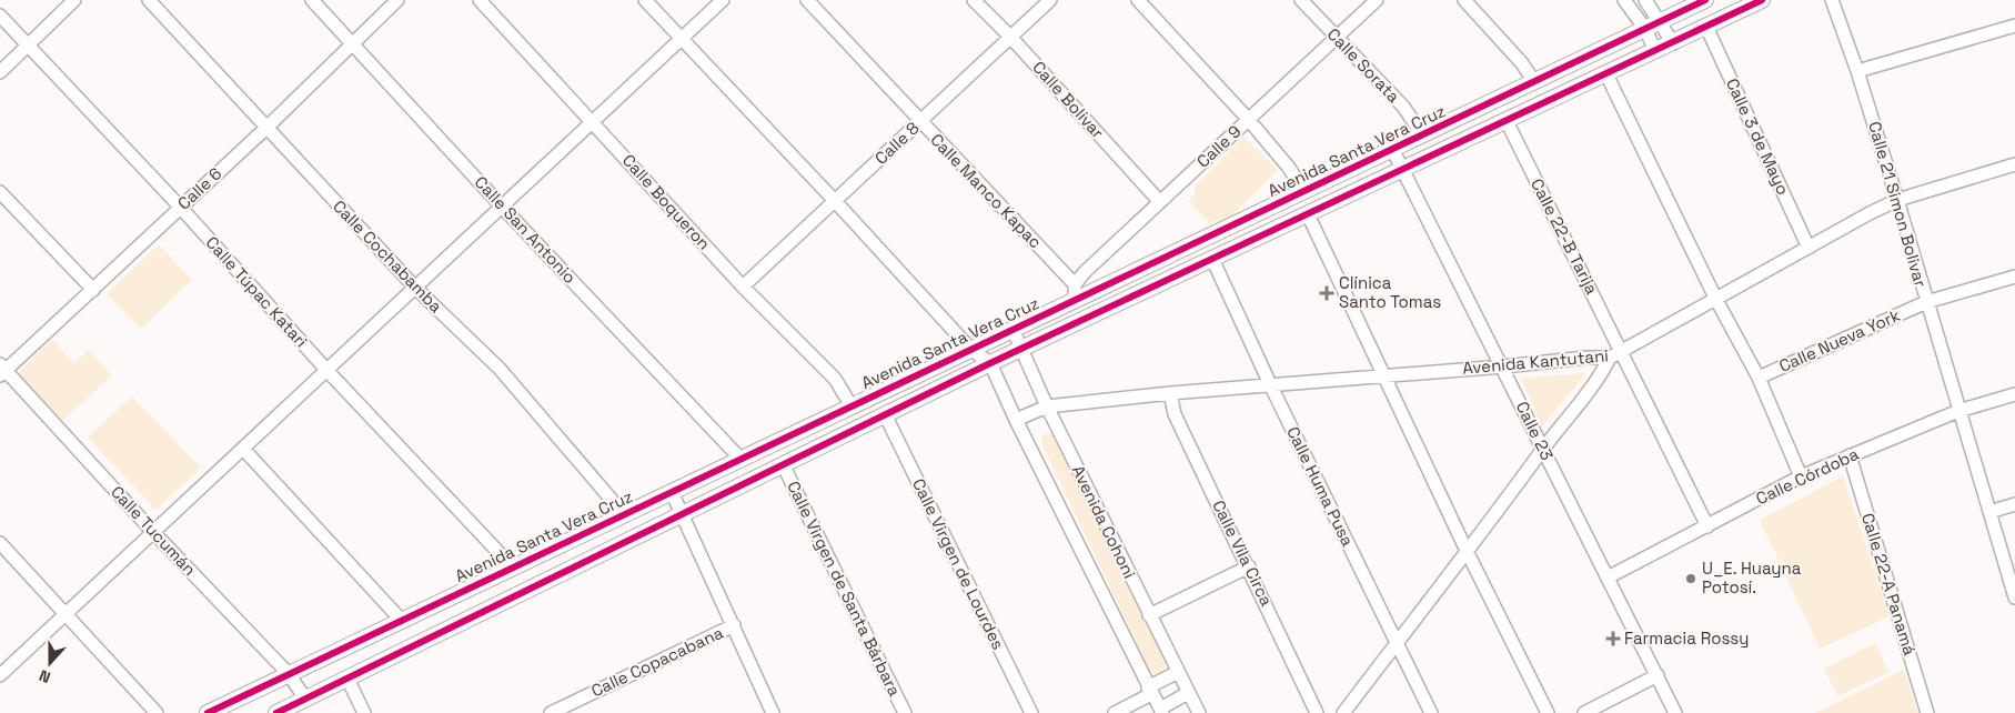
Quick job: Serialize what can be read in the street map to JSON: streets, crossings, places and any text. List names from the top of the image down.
{
  "streets": {
    "main road": ["Avenida Santa Vera Cruz"],
    "street": [
      "Calle Sorata",
      "Calle Bolívar",
      "Calle 3 de Mayo",
      "Calle 8",
      "Calle 9",
      "Calle 6",
      "Calle Manco Kapac",
      "Calle Boqueron",
      "Calle 21 Simon Bolivar",
      "Calle San Antonio",
      "Calle 22-B Tarija",
      "Calle Cochabamba",
      "Calle Túpac Katari",
      "Calle Nueva York",
      "Avenida Kantutani",
      "Calle 23",
      "Calle Córdoba",
      "Calle Huma Pusa",
      "Avenida Cohoni",
      "Calle Tucumán",
      "Calle Vila Circa",
      "Calle Virgen de Lourdes",
      "Calle 22-A Panamá",
      "Calle Virgen de Santa Bárbara",
      "Calle Copacabana"
    ]
  },
  "crossings": [
    ["Calle Sorata", "Calle 9"],
    ["Calle Sorata", "Avenida Santa Vera Cruz"],
    ["Calle Bolívar", "Calle 8"],
    ["Calle Bolívar", "Calle 9"],
    ["Calle 3 de Mayo", "Avenida Santa Vera Cruz"],
    ["Calle 3 de Mayo", "Avenida Kantutani"],
    ["Calle 8", "Calle Manco Kapac"],
    ["Calle 8", "Calle Boqueron"],
    ["Calle 9", "Avenida Santa Vera Cruz"],
    ["Calle 9", "Calle Manco Kapac"],
    ["Avenida Santa Vera Cruz", "Calle Manco Kapac"],
    ["Avenida Santa Vera Cruz", "Calle Boqueron"],
    ["Avenida Santa Vera Cruz", "Calle San Antonio"],
    ["Avenida Santa Vera Cruz", "Calle 22-B Tarija"],
    ["Avenida Santa Vera Cruz", "Calle Cochabamba"],
    ["Avenida Santa Vera Cruz", "Calle Túpac Katari"],
    ["Avenida Santa Vera Cruz", "Calle 23"],
    ["Avenida Santa Vera Cruz", "Calle Huma Pusa"],
    ["Avenida Santa Vera Cruz", "Avenida Cohoni"],
    ["Avenida Santa Vera Cruz", "Calle Tucumán"],
    ["Avenida Santa Vera Cruz", "Calle Virgen de Lourdes"],
    ["Avenida Santa Vera Cruz", "Calle Virgen de Santa Bárbara"],
    ["Calle 6", "Calle San Antonio"],
    ["Calle 6", "Calle Cochabamba"],
    ["Calle 6", "Calle Túpac Katari"],
    ["Calle 6", "Calle Tucumán"],
    ["Calle 21 Simon Bolivar", "Calle Nueva York"],
    ["Calle 21 Simon Bolivar", "Avenida Kantutani"],
    ["Calle 21 Simon Bolivar", "Calle Córdoba"],
    ["Calle 22-B Tarija", "Avenida Kantutani"],
    ["Calle 22-B Tarija", "Calle Córdoba"],
    ["Avenida Kantutani", "Calle 23"],
    ["Avenida Kantutani", "Calle Huma Pusa"],
    ["Avenida Kantutani", "Avenida Cohoni"],
    ["Avenida Kantutani", "Calle Vila Circa"],
    ["Calle 23", "Calle Córdoba"],
    ["Calle Córdoba", "Calle 22-A Panamá"]
  ],
  "places": {
    "health": ["Clínica Santo Tomas", "Farmacia Rossy"],
    "other": ["U_E. Huayna Potosí."]
  },
  "north": "bottom"
}
